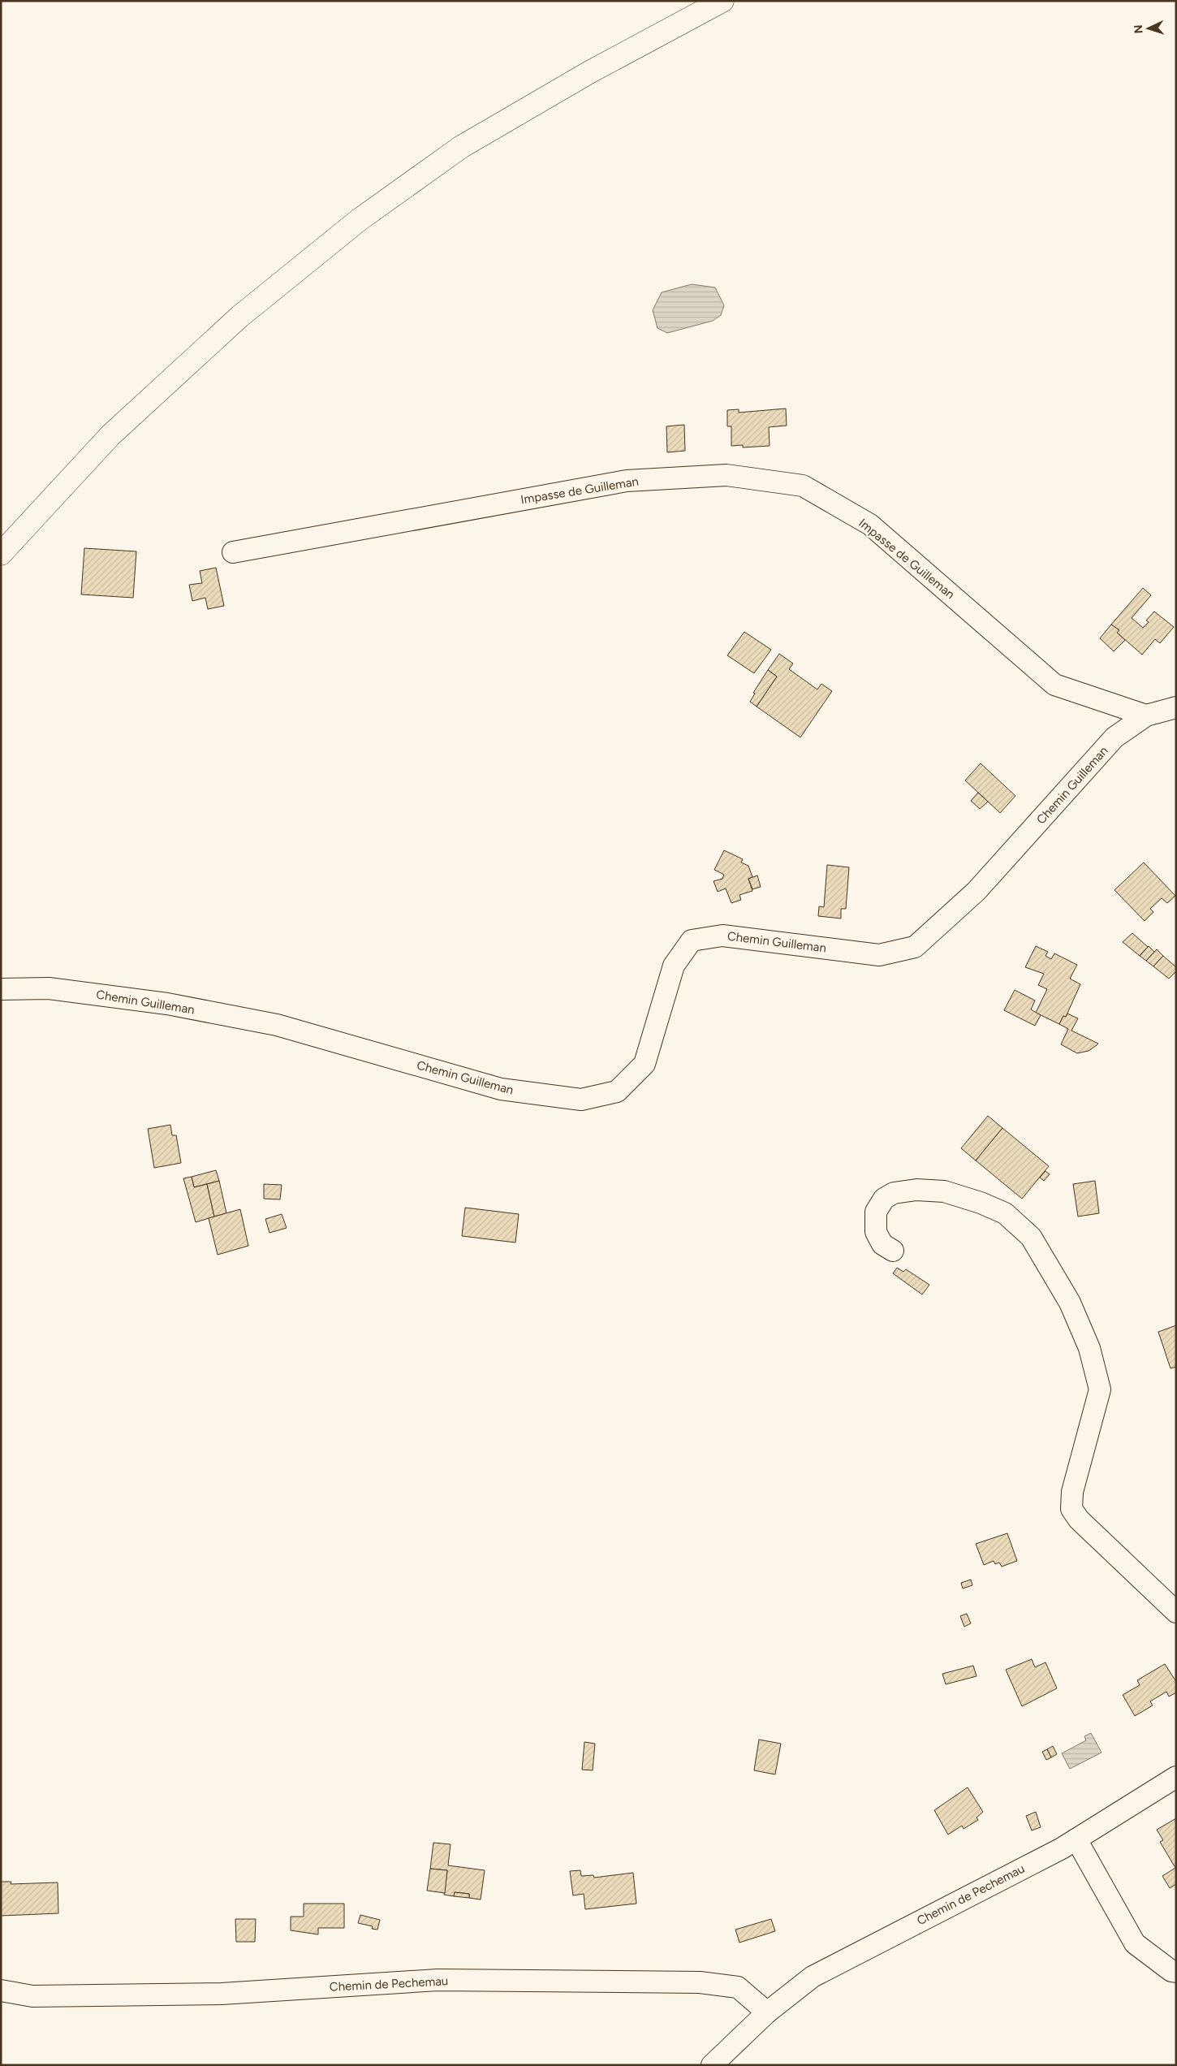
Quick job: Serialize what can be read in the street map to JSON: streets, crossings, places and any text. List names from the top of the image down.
{
  "streets": {
    "street": ["Impasse de Guilleman", "Chemin Guilleman", "Chemin de Pechemau"]
  },
  "crossings": [
    ["Impasse de Guilleman", "Chemin Guilleman"]
  ],
  "north": "left"
}
